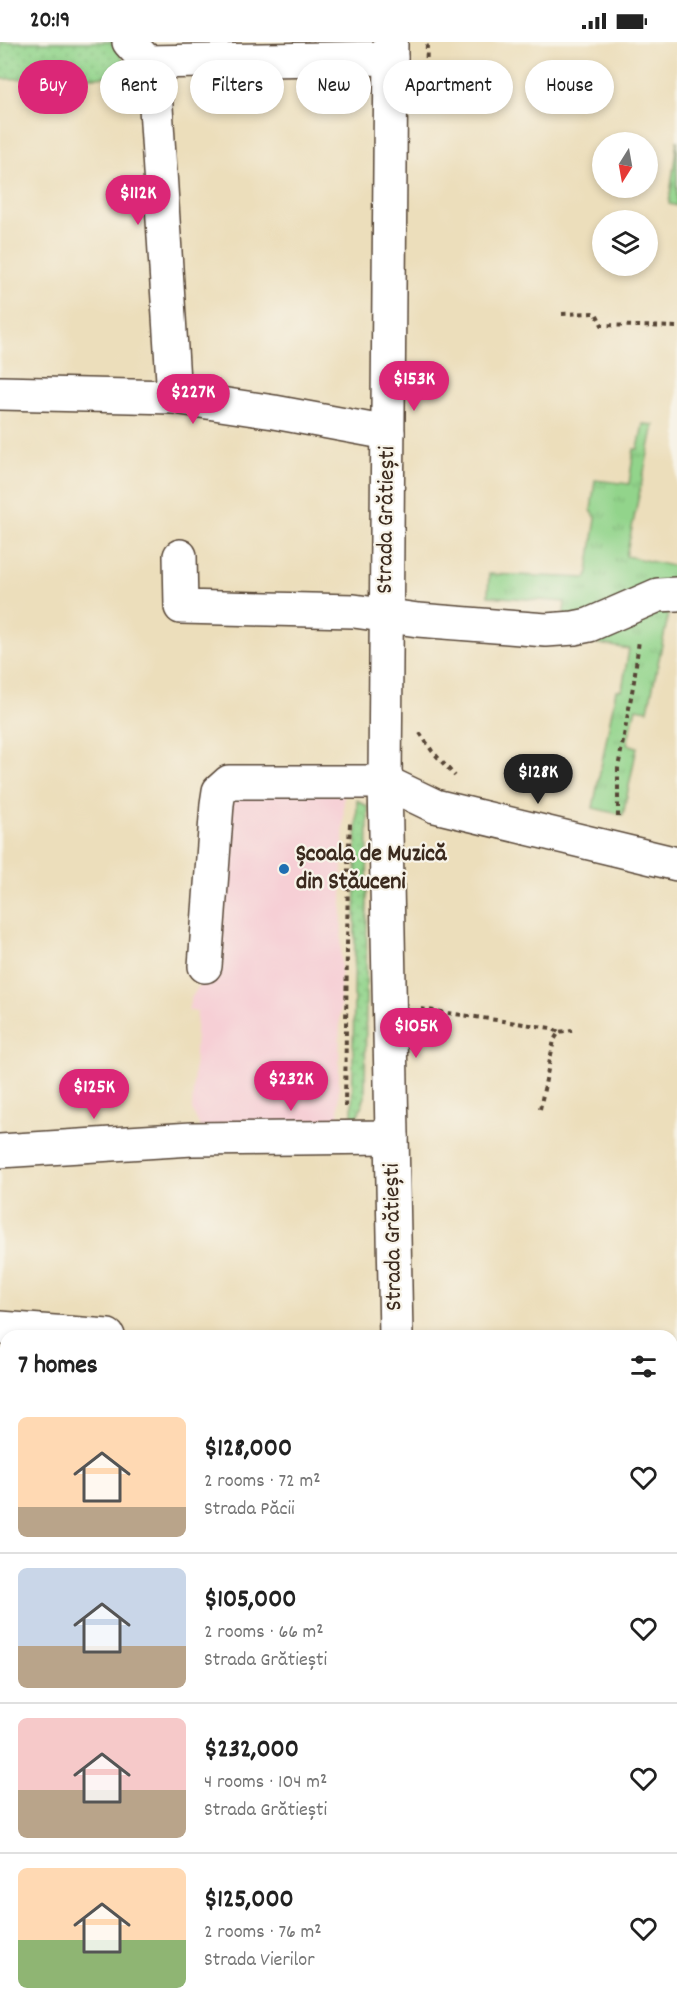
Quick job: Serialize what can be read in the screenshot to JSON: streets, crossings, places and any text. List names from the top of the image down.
{
  "streets": {
    "street": ["Strada Grătiești"]
  },
  "places": ["Școala de Muzică din Stăuceni"],
  "north": "bottom",
  "page": {
    "status": "20:19",
    "chip": [
      "Buy",
      "Rent",
      "Filters",
      "New",
      "Apartment",
      "House"
    ],
    "price": [
      "$112K",
      "$153K",
      "$227K",
      "$128K",
      "$105K",
      "$232K",
      "$125K"
    ],
    "heading": "7 homes",
    "list": [
      {
        "name": "$128,000",
        "note": "2 rooms · 72 m² · Strada Păcii"
      },
      {
        "name": "$105,000",
        "note": "2 rooms · 66 m² · Strada Grătiești"
      },
      {
        "name": "$232,000",
        "note": "4 rooms · 104 m² · Strada Grătiești"
      },
      {
        "name": "$125,000",
        "note": "2 rooms · 76 m² · Strada Vierilor"
      }
    ]
  }
}
